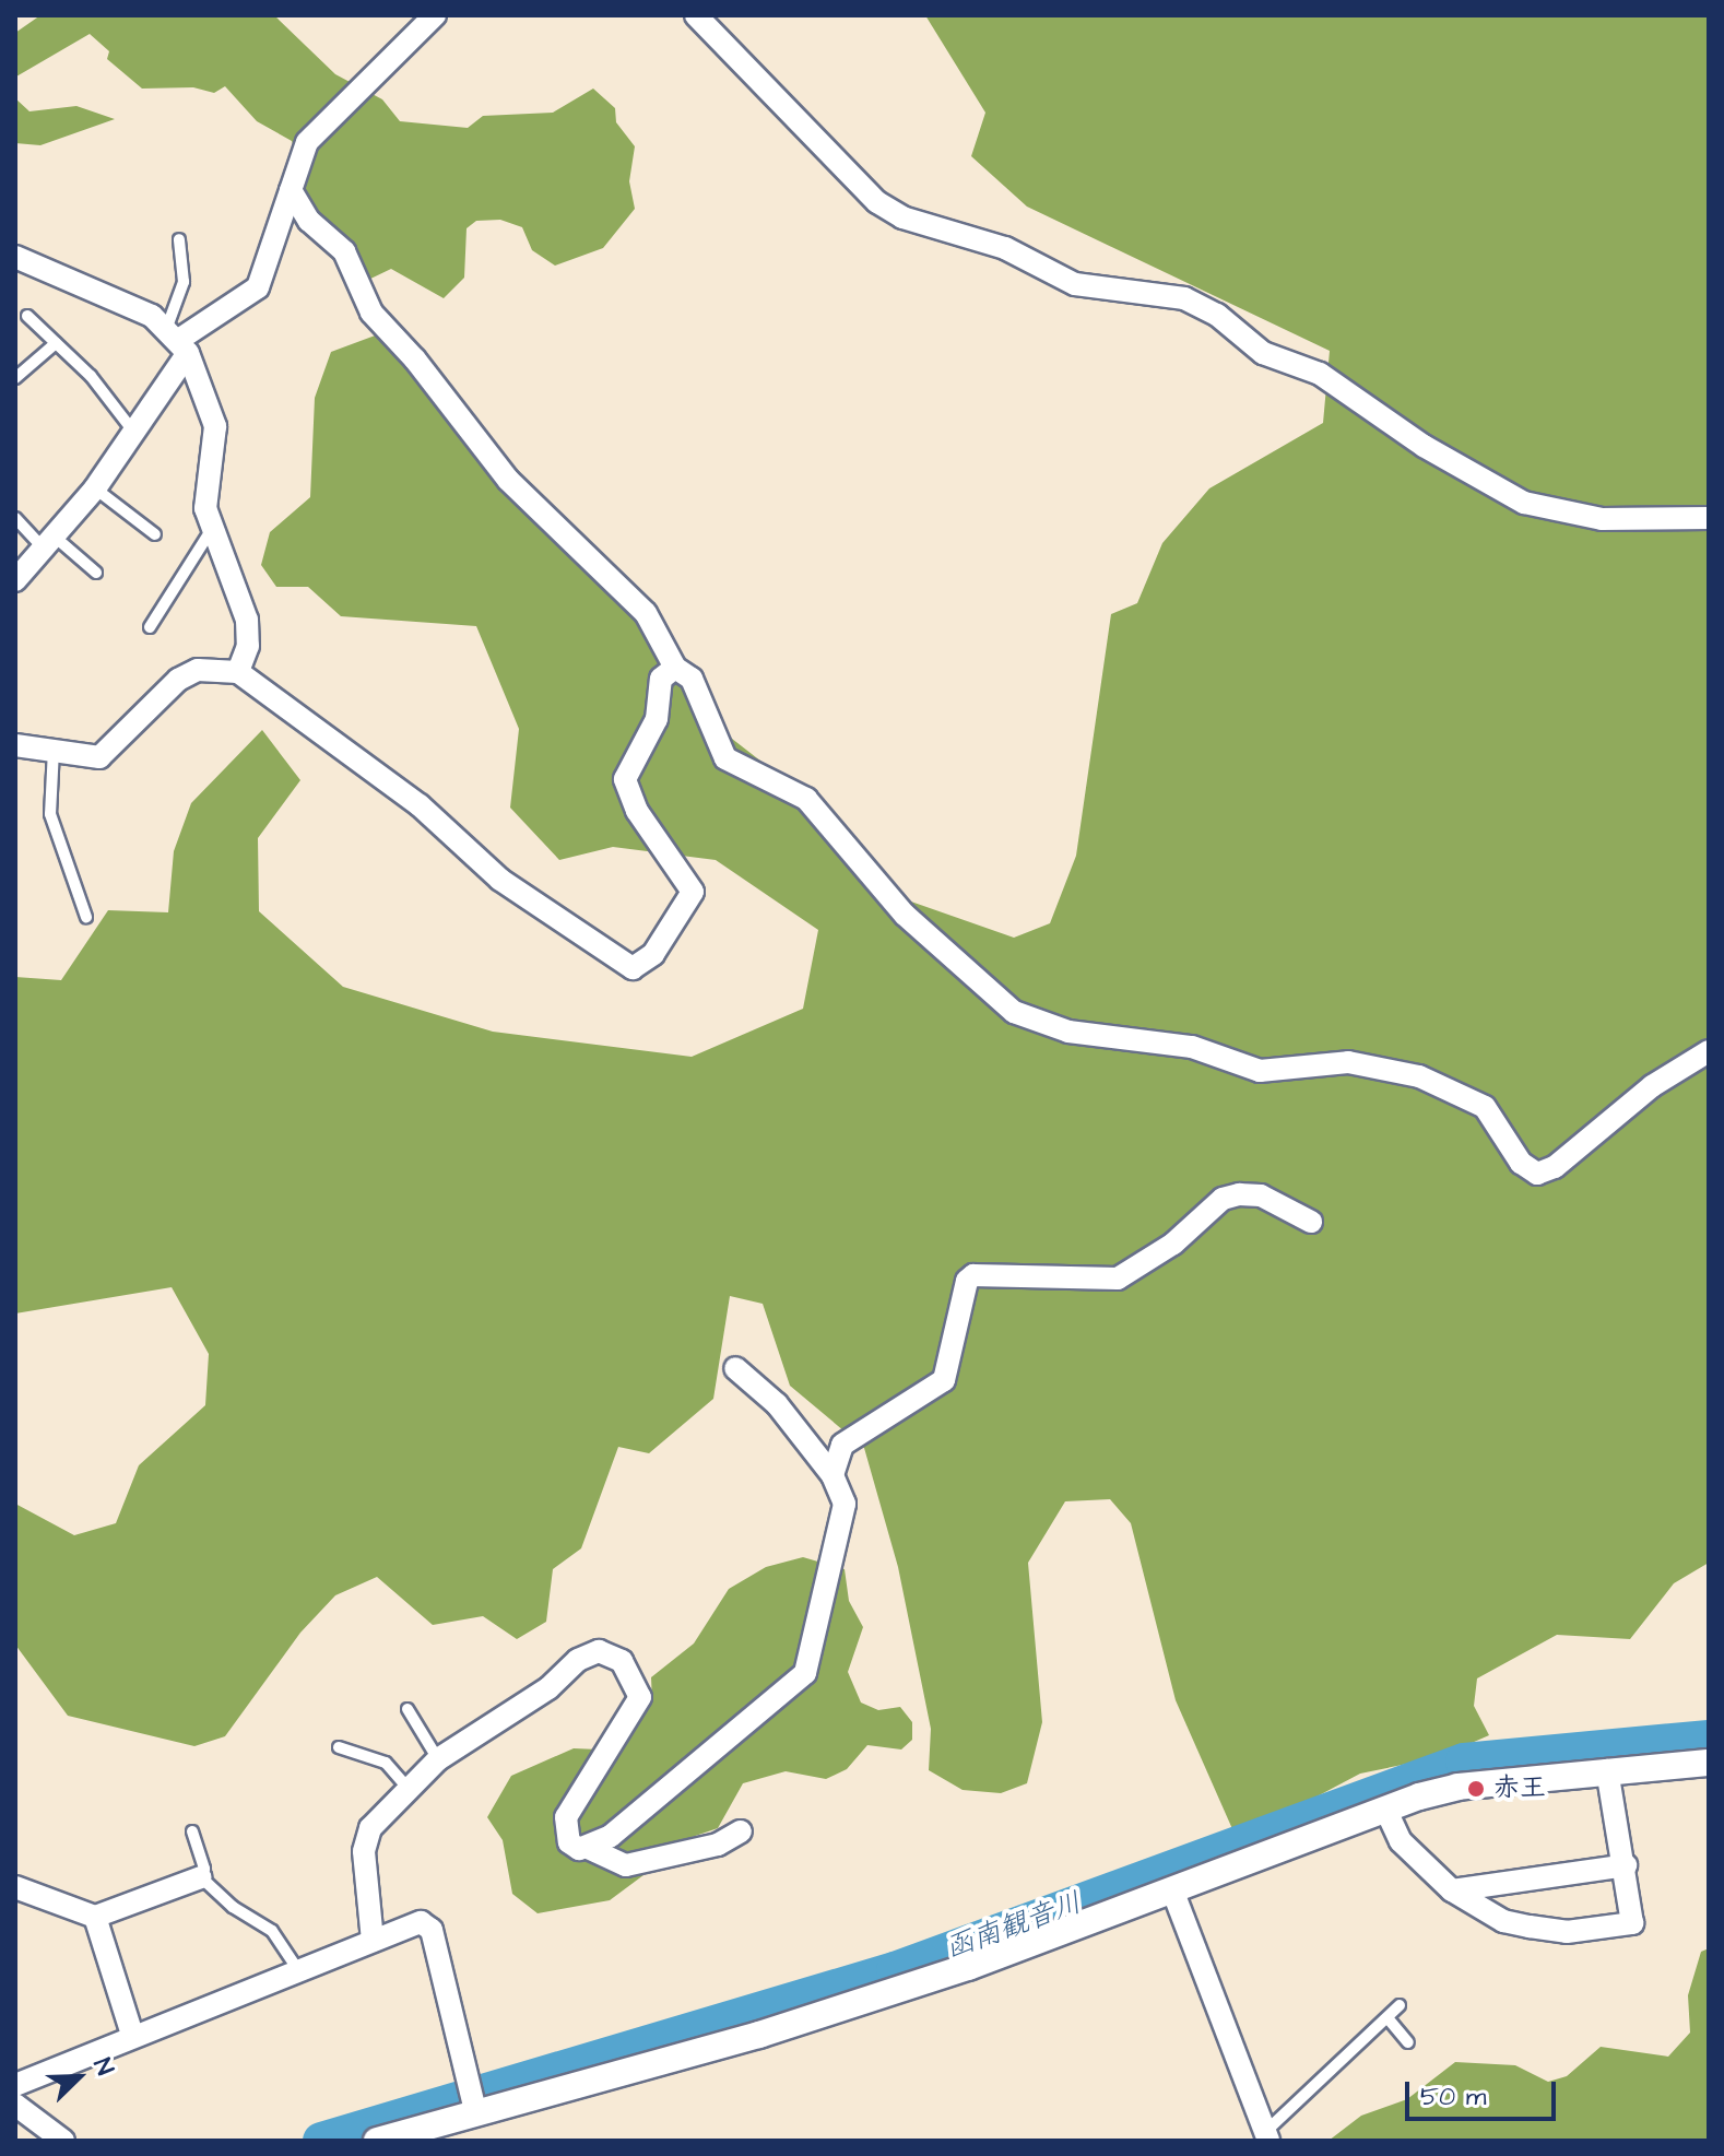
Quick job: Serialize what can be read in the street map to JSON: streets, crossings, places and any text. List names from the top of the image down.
{
  "water": ["函南観音川"],
  "places": ["赤王"],
  "scale_bar": "50 m",
  "north": "top right"
}
